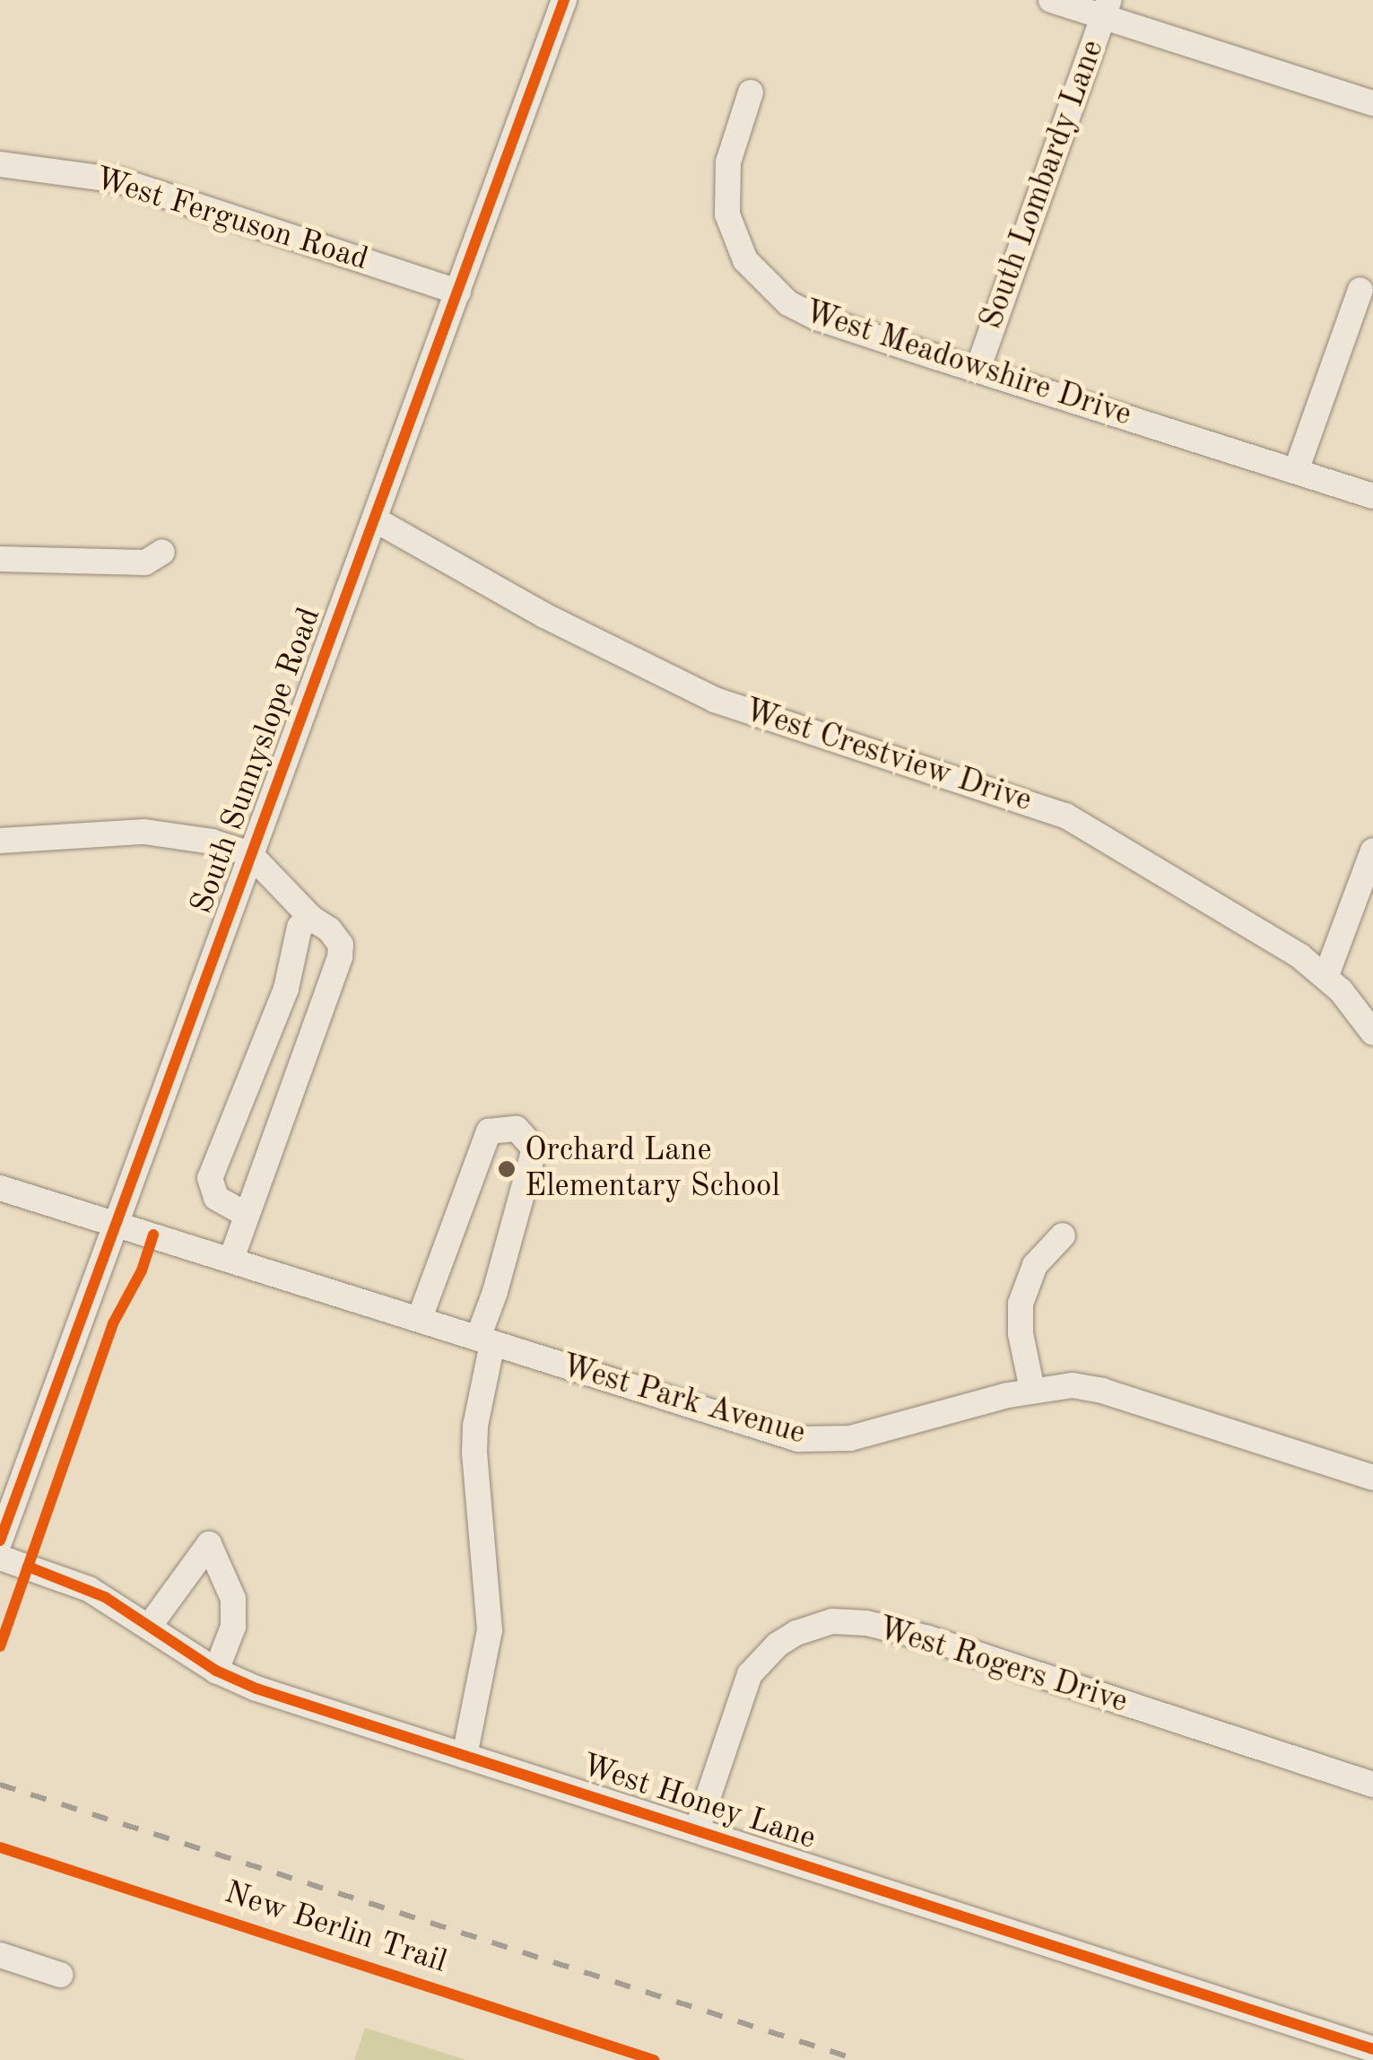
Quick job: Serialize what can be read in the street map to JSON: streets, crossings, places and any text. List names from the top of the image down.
{
  "streets": {
    "street": [
      "South Lombardy Lane",
      "West Ferguson Road",
      "West Meadowshire Drive",
      "West Crestview Drive",
      "South Sunnyslope Road",
      "West Park Avenue",
      "West Rogers Drive",
      "West Honey Lane"
    ],
    "cycle path": ["New Berlin Trail"]
  },
  "crossings": [
    ["South Lombardy Lane", "West Meadowshire Drive"],
    ["West Ferguson Road", "South Sunnyslope Road"],
    ["West Crestview Drive", "South Sunnyslope Road"],
    ["South Sunnyslope Road", "West Park Avenue"],
    ["West Rogers Drive", "West Honey Lane"]
  ],
  "places": ["Orchard Lane Elementary School"]
}
